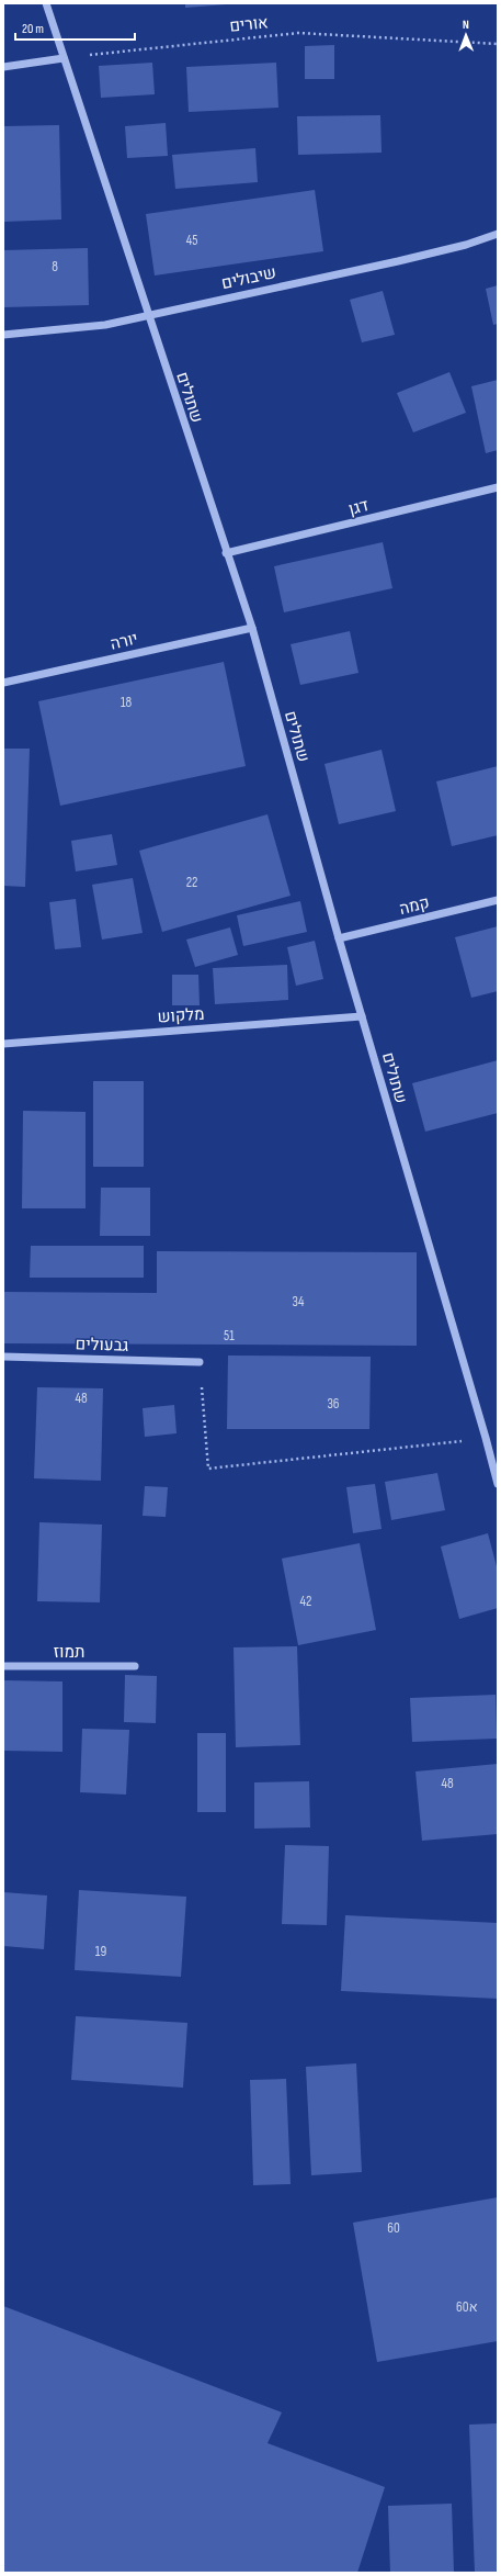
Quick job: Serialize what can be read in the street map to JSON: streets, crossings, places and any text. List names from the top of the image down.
{
  "streets": {
    "street": [
      "שיבולים",
      "שתולים",
      "דגן",
      "יורה",
      "קמה",
      "מלקוש",
      "גבעולים",
      "תמוז"
    ],
    "path": ["אורים"]
  },
  "crossings": [
    ["אורים", "שתולים"],
    ["שיבולים", "שתולים"],
    ["שתולים", "דגן"],
    ["שתולים", "יורה"],
    ["שתולים", "קמה"],
    ["שתולים", "מלקוש"]
  ],
  "house_numbers": [
    "45",
    "8",
    "18",
    "22",
    "34",
    "51",
    "48",
    "36",
    "42",
    "48",
    "19",
    "60",
    "60א"
  ],
  "scale_bar": "20 m",
  "north": "top"
}
